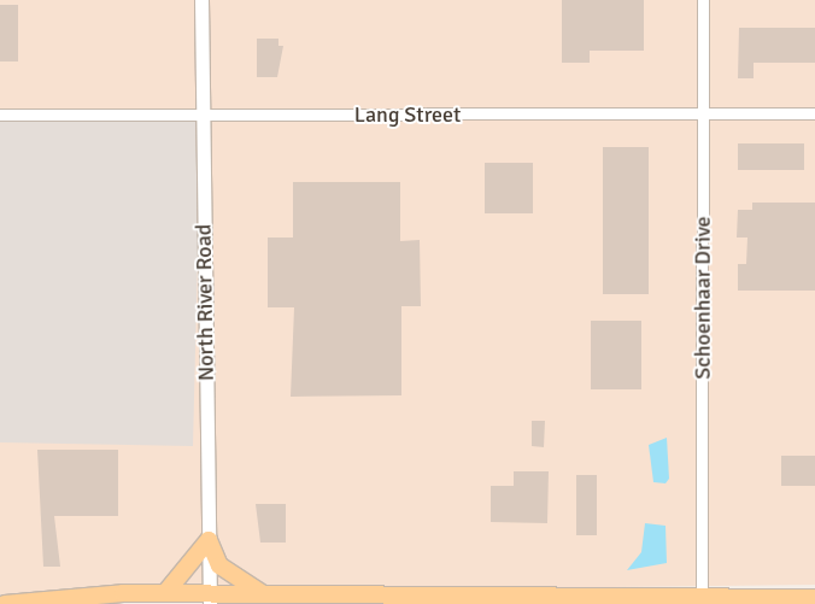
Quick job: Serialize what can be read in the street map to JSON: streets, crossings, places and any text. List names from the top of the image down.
{
  "streets": {
    "street": ["Lang Street", "Schoenhaar Drive", "North River Road"]
  },
  "crossings": [
    ["Lang Street", "Schoenhaar Drive"],
    ["Lang Street", "North River Road"]
  ]
}
